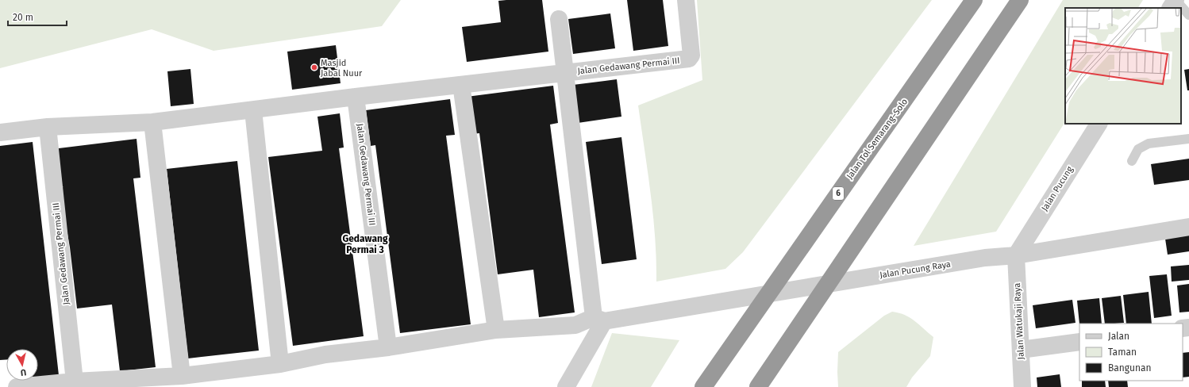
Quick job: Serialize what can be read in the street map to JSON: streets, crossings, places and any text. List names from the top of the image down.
{
  "streets": {
    "highway": ["Jalan Tol Semarang–Solo", "6"],
    "street": [
      "Jalan Gedawang Permai III",
      "Jalan Pucung",
      "Jalan Pucung Raya",
      "Jalan Watukaji Raya"
    ]
  },
  "crossings": [
    ["Jalan Gedawang Permai III", "Jalan Pucung Raya"],
    ["Jalan Pucung", "Jalan Pucung Raya"],
    ["Jalan Pucung", "Jalan Watukaji Raya"],
    ["Jalan Pucung Raya", "Jalan Watukaji Raya"]
  ],
  "districts": ["Gedawang Permai 3"],
  "places": ["Masjid Jabal Nuur"],
  "legend": ["Jalan", "Taman", "Bangunan"],
  "scale_bar": "20 m",
  "north": "bottom"
}
